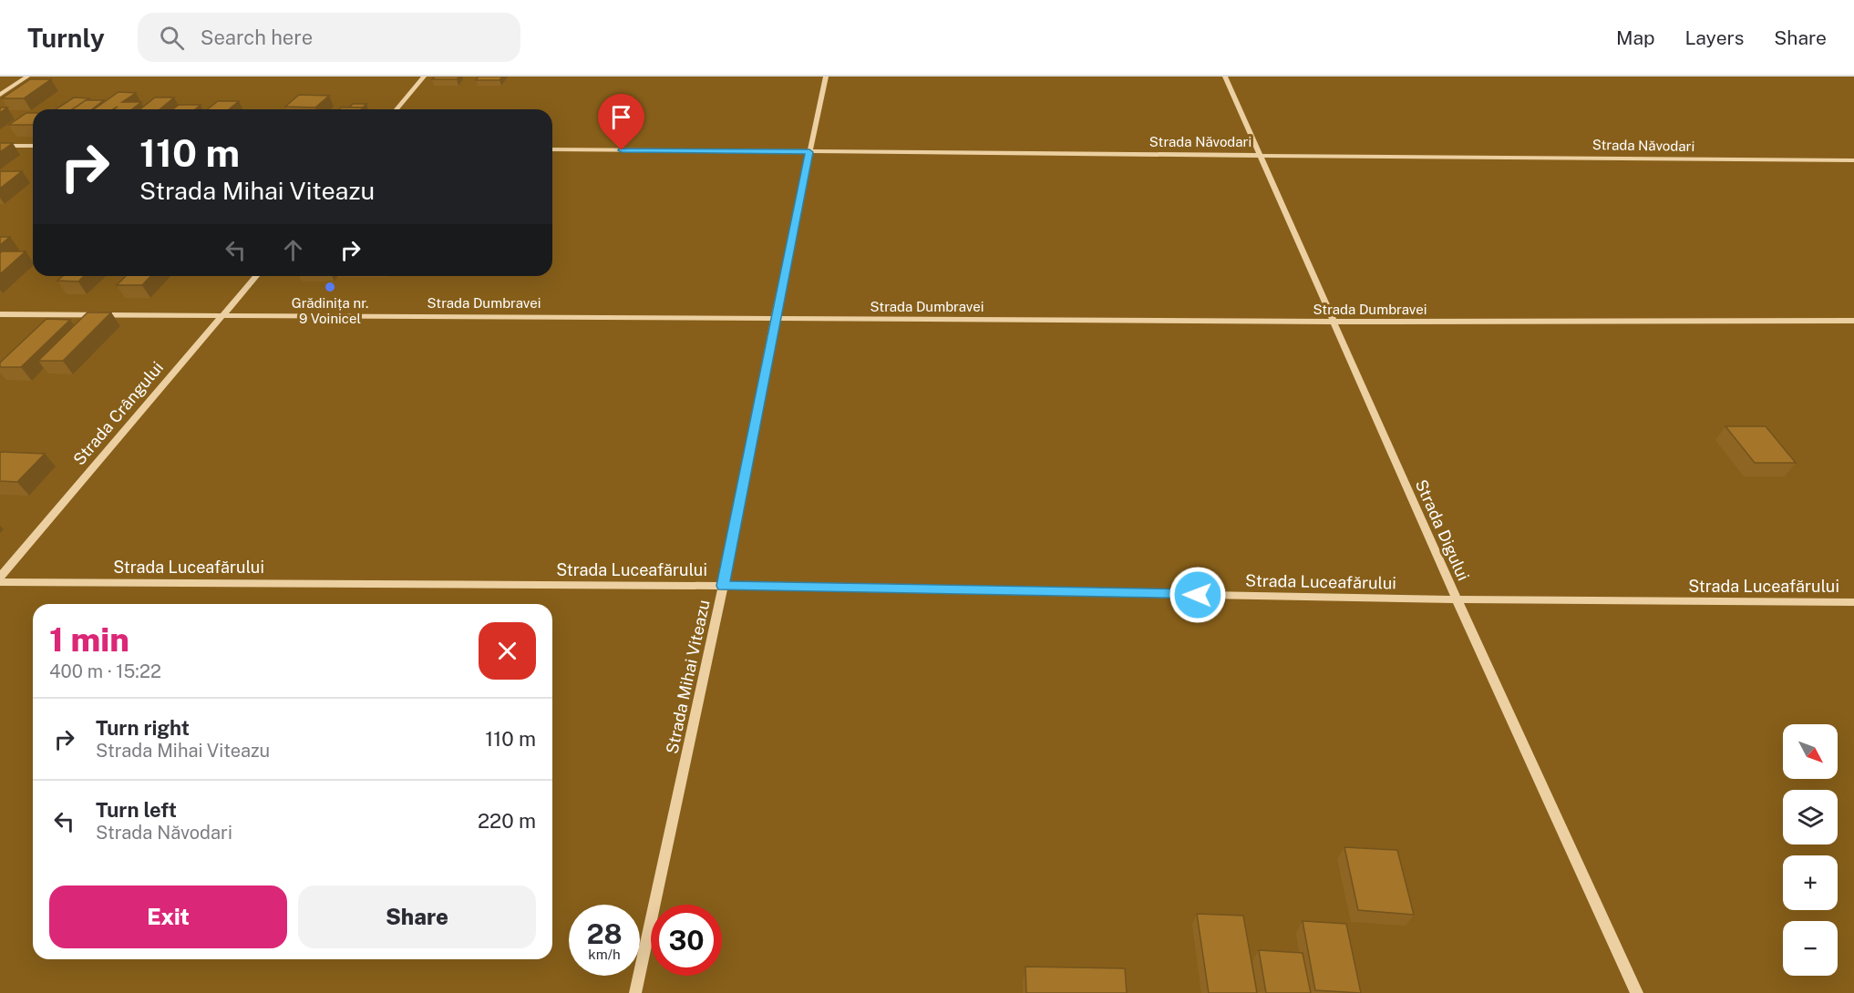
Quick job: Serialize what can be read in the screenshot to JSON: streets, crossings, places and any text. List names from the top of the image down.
{
  "streets": {
    "street": [
      "Strada Năvodari",
      "Strada Dumbravei",
      "Strada Crângului",
      "Strada Digului",
      "Strada Luceafărului",
      "Strada Mihai Viteazu"
    ]
  },
  "crossings": [
    ["Strada Năvodari", "Strada Digului"],
    ["Strada Năvodari", "Strada Mihai Viteazu"],
    ["Strada Dumbravei", "Strada Crângului"],
    ["Strada Dumbravei", "Strada Digului"],
    ["Strada Dumbravei", "Strada Mihai Viteazu"],
    ["Strada Digului", "Strada Luceafărului"],
    ["Strada Luceafărului", "Strada Mihai Viteazu"]
  ],
  "places": ["Grădinița nr. 9 Voinicel"],
  "north": "bottom right",
  "page": {
    "header": "Turnly",
    "search": "Search here",
    "nav": ["Map", "Layers", "Share"],
    "turn": ["110 m", "Strada Mihai Viteazu"],
    "heading": ["1 min", "400 m · 15:22"],
    "list": [
      {
        "name": "Turn right",
        "note": "Strada Mihai Viteazu",
        "value": "110 m"
      },
      {
        "name": "Turn left",
        "note": "Strada Năvodari",
        "value": "220 m"
      }
    ],
    "map_buttons": ["+", "−"],
    "buttons": ["Exit", "Share"],
    "speed": "28 km/h",
    "limit": "30"
  }
}
